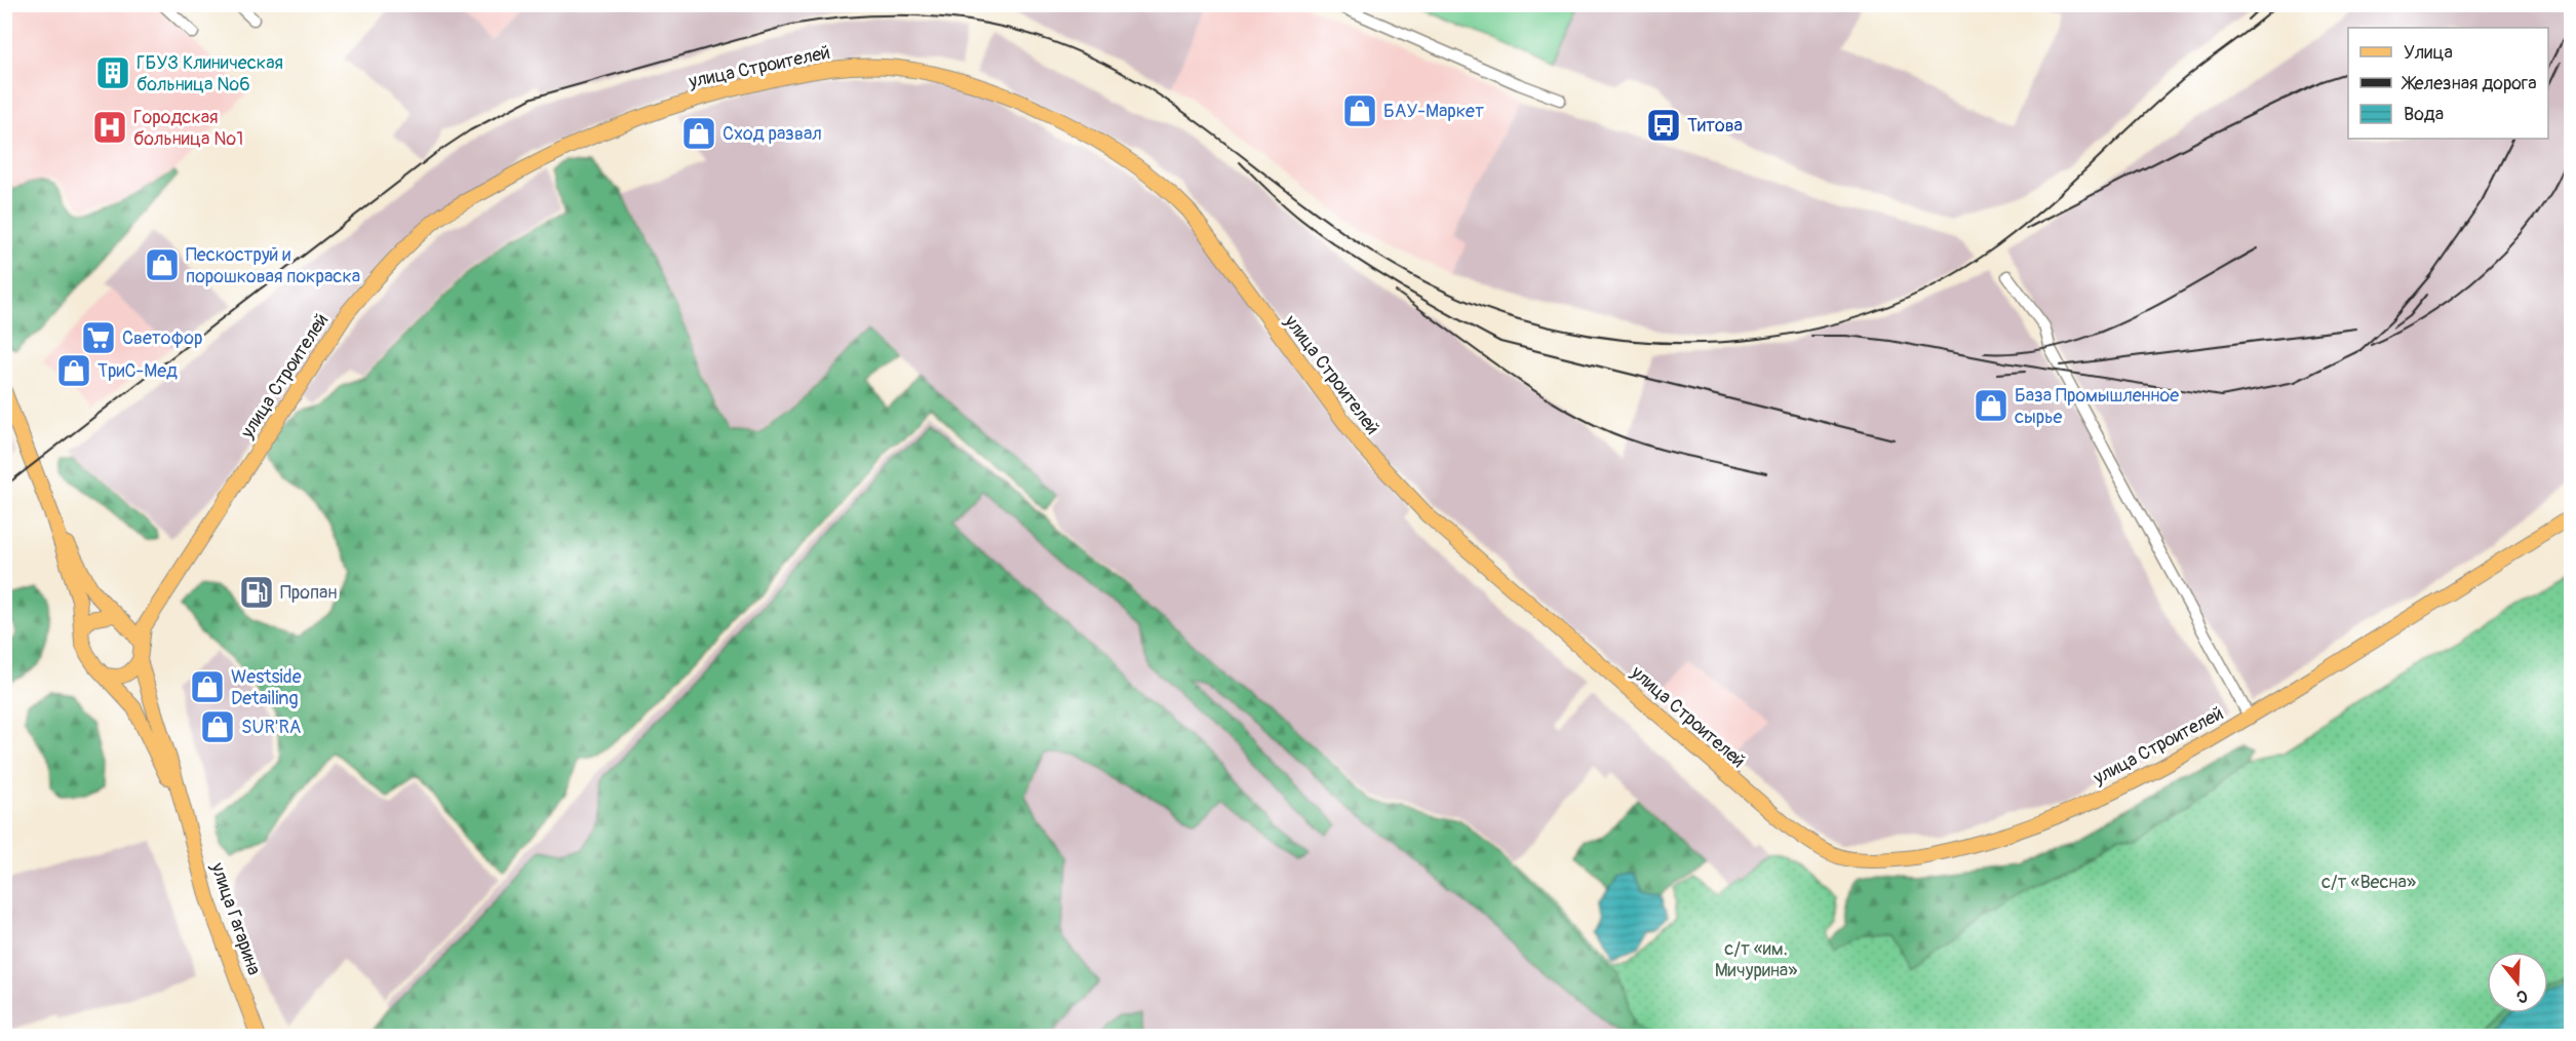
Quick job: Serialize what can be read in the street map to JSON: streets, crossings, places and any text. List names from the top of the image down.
{
  "streets": {
    "main road": ["улица Строителей", "улица Гагарина"]
  },
  "parks": ["с/т «Весна»", "с/т «им. Мичурина»"],
  "places": {
    "building": ["ГБУЗ Клиническая больница №6"],
    "shop": [
      "БАУ-Маркет",
      "Сход развал",
      "Пескоструй и порошковая покраска",
      "ТриС-Мед",
      "База Промышленное сырье",
      "Westside Detailing",
      "SUR'RA"
    ],
    "bus stop": ["Титова"],
    "hospital": ["Городская больница №1"],
    "supermarket": ["Светофор"],
    "fuel station": ["Пропан"]
  },
  "legend": ["Улица", "Железная дорога", "Вода"],
  "north": "bottom"
}
